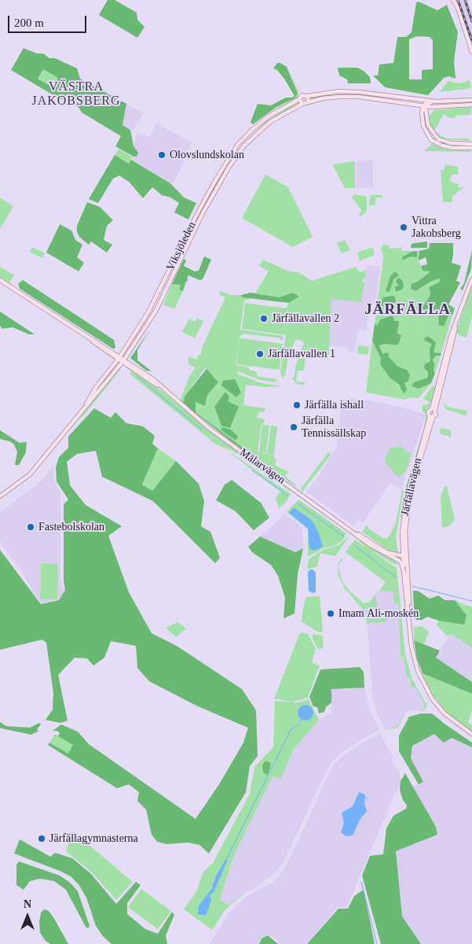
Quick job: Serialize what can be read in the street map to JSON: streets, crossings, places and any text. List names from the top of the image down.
{
  "streets": {
    "street": ["Viksjöleden", "Mälarvägen", "Järfällavägen"]
  },
  "crossings": [
    ["Viksjöleden", "Mälarvägen"],
    ["Mälarvägen", "Järfällavägen"]
  ],
  "districts": ["VÄSTRA JAKOBSBERG", "JÄRFÄLLA"],
  "places": [
    "Olovslundskolan",
    "Vittra Jakobsberg",
    "Järfällavallen 2",
    "Järfällavallen 1",
    "Järfälla ishall",
    "Järfälla Tennissällskap",
    "Fastebolskolan",
    "Imam Ali-moskén",
    "Järfällagymnasterna"
  ],
  "scale_bar": "200 m",
  "north": "top"
}
